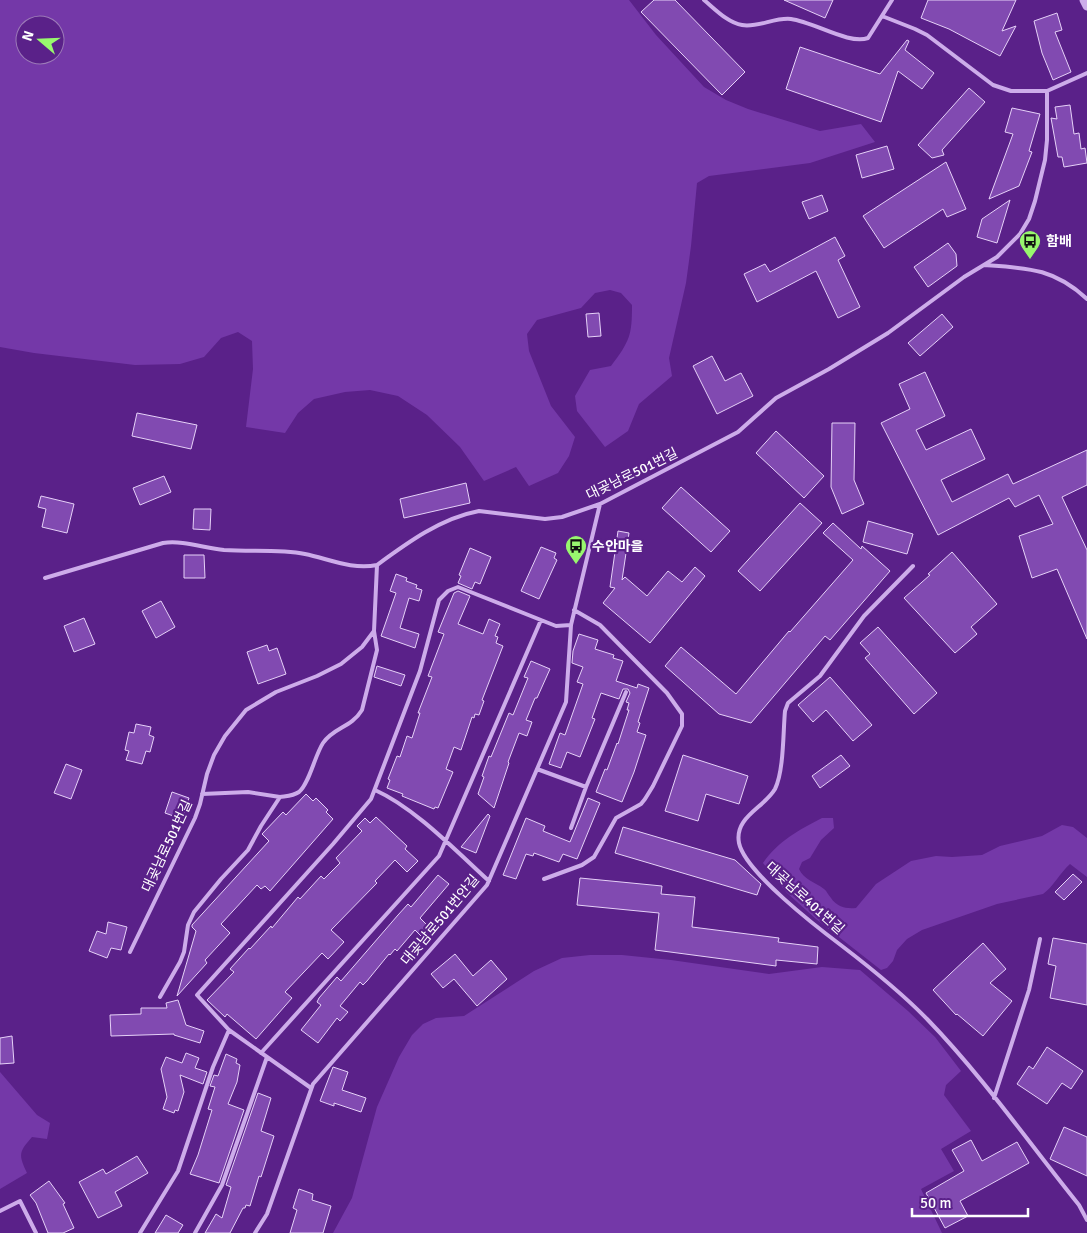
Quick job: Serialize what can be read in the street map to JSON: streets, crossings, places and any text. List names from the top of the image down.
{
  "streets": {
    "lane": ["대곶남로501번길", "대곶남로401번길", "대곶남로501번안길"]
  },
  "crossings": [
    ["대곶남로501번길", "대곶남로501번안길"]
  ],
  "places": {
    "bus stop": ["함배", "수안마을"]
  },
  "scale_bar": "50 m",
  "north": "left"
}
